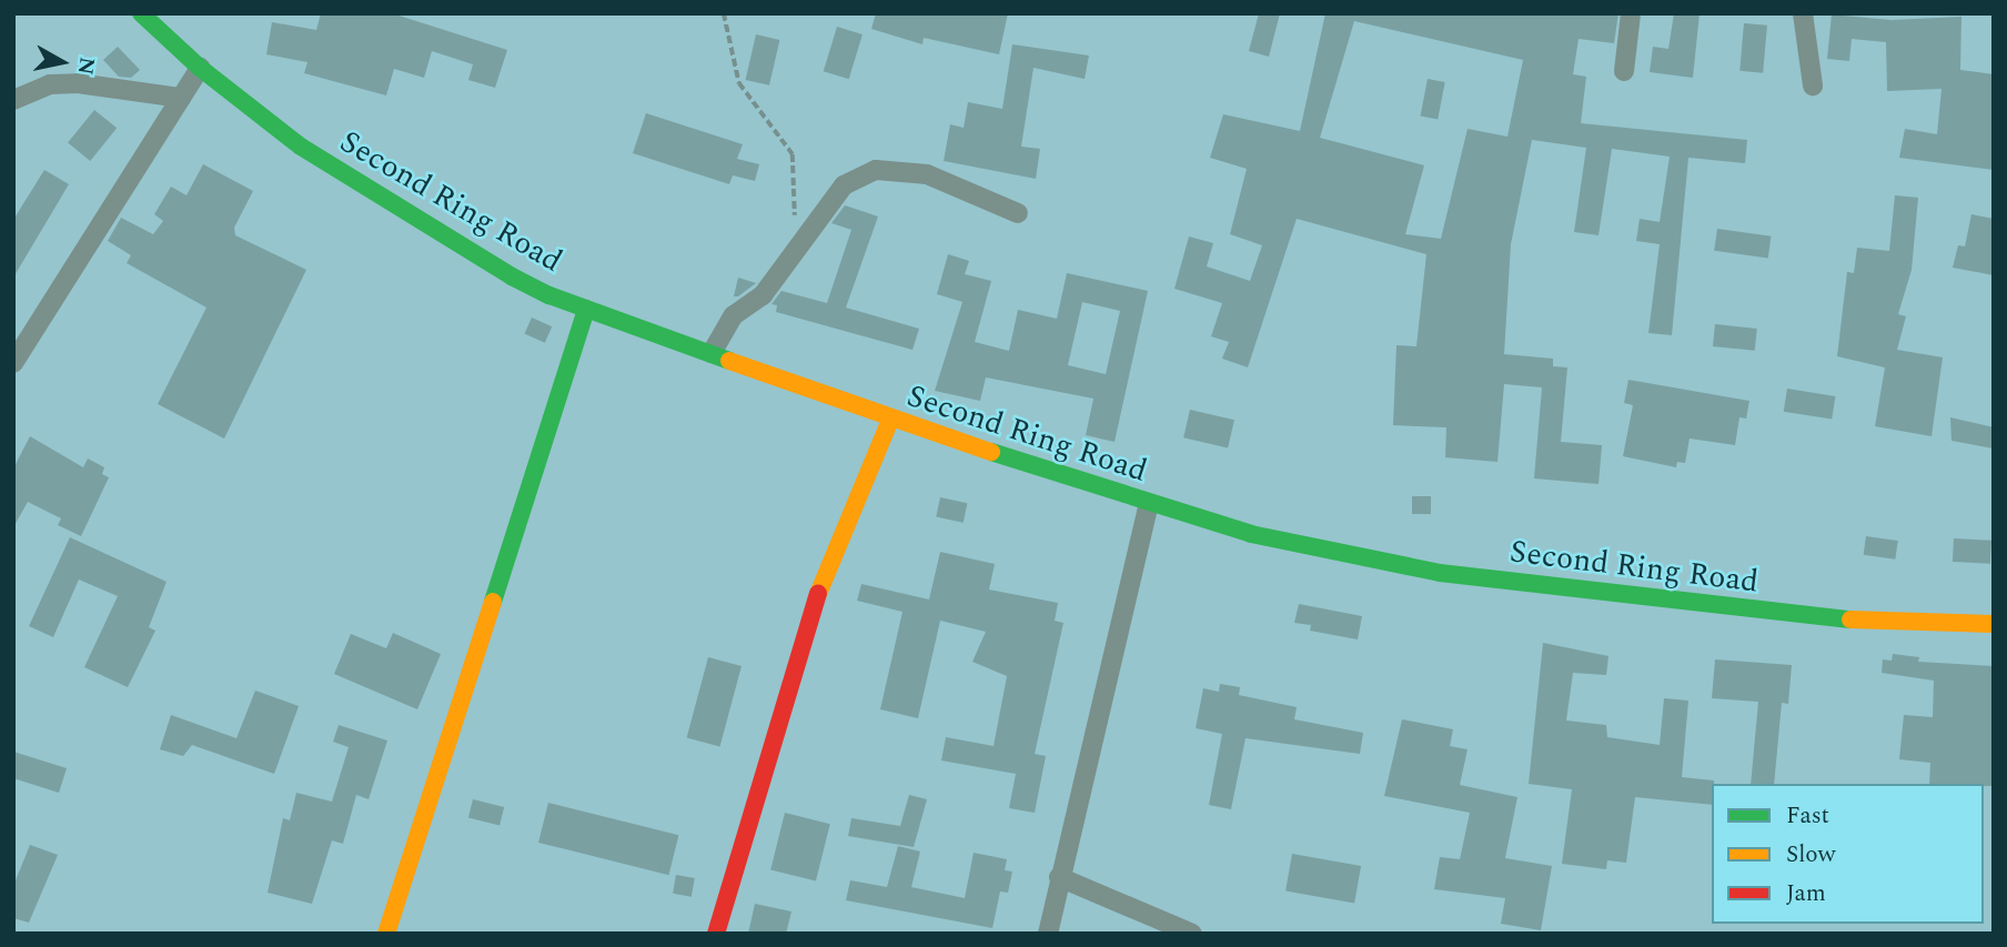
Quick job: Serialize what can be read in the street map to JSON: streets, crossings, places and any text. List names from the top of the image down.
{
  "streets": {
    "street": ["Second Ring Road"]
  },
  "legend": ["Fast", "Slow", "Jam"],
  "north": "right"
}
